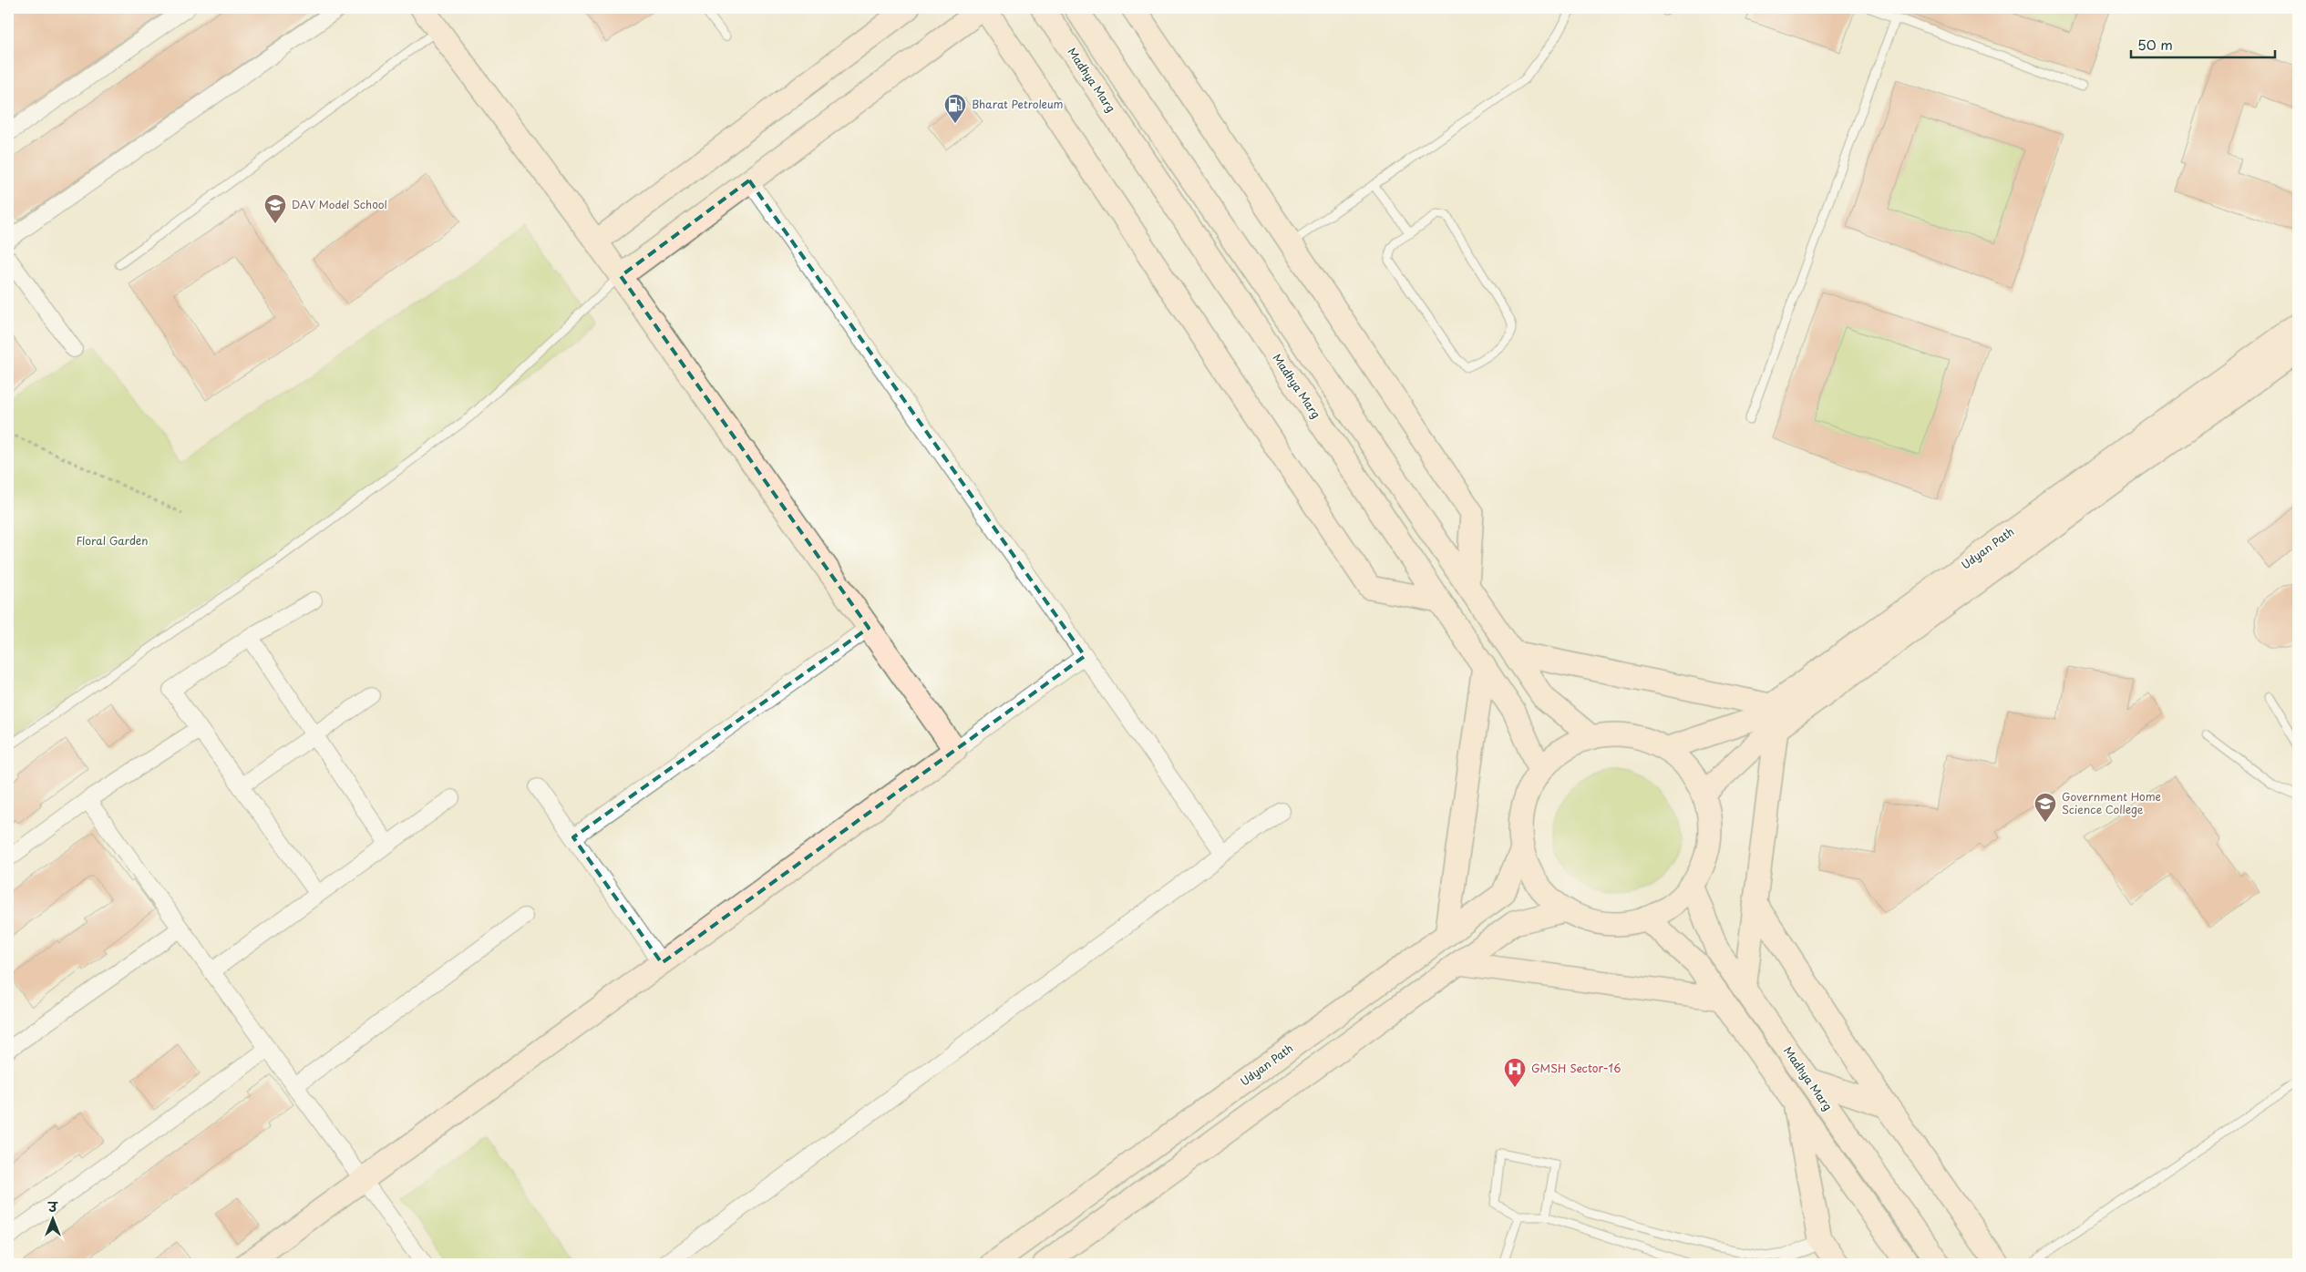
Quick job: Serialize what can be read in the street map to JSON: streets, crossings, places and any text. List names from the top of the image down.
{
  "streets": {
    "main road": ["Madhya Marg", "Udyan Path"]
  },
  "parks": ["Floral Garden"],
  "places": {
    "fuel station": ["Bharat Petroleum"],
    "school or university": ["DAV Model School", "Government Home Science College"],
    "hospital": ["GMSH Sector-16"]
  },
  "scale_bar": "50 m",
  "north": "top"
}
